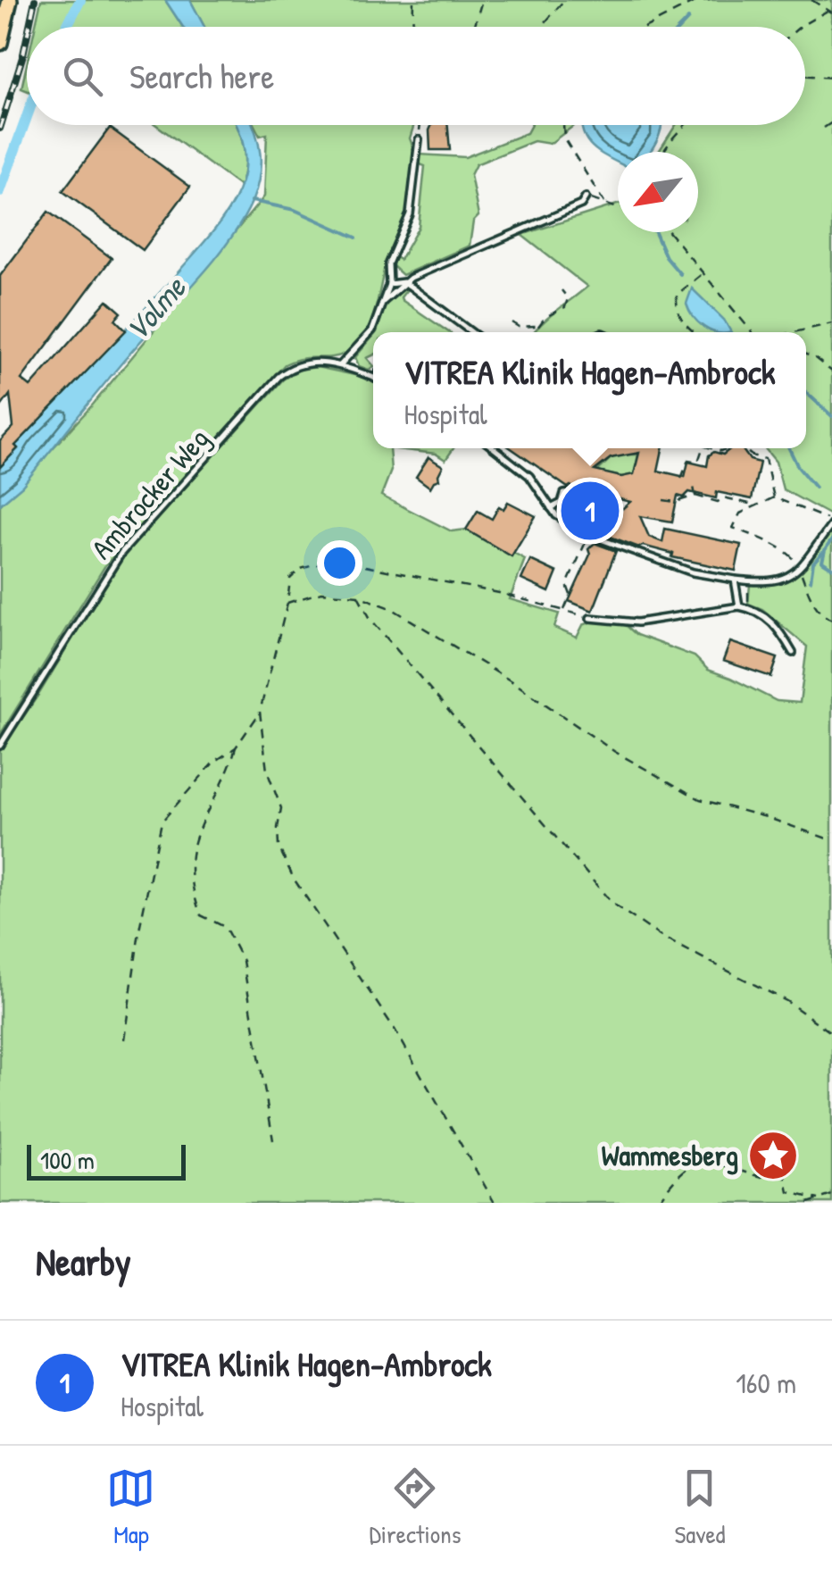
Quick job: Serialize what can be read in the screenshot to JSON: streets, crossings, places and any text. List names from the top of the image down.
{
  "streets": {
    "lane": ["Ambrocker Weg"]
  },
  "water": ["Volme"],
  "places": {
    "place": ["Wammesberg"]
  },
  "scale_bar": "100 m",
  "north": "bottom left",
  "page": {
    "search": "Search here",
    "popup": ["VITREA Klinik Hagen-Ambrock", "Hospital"],
    "pins": "1",
    "scale": "100 m",
    "heading": "Nearby",
    "list": [
      {
        "mark": "1",
        "name": "VITREA Klinik Hagen-Ambrock",
        "note": "Hospital",
        "value": "160 m"
      }
    ],
    "nav": ["Map", "Directions", "Saved"]
  }
}
